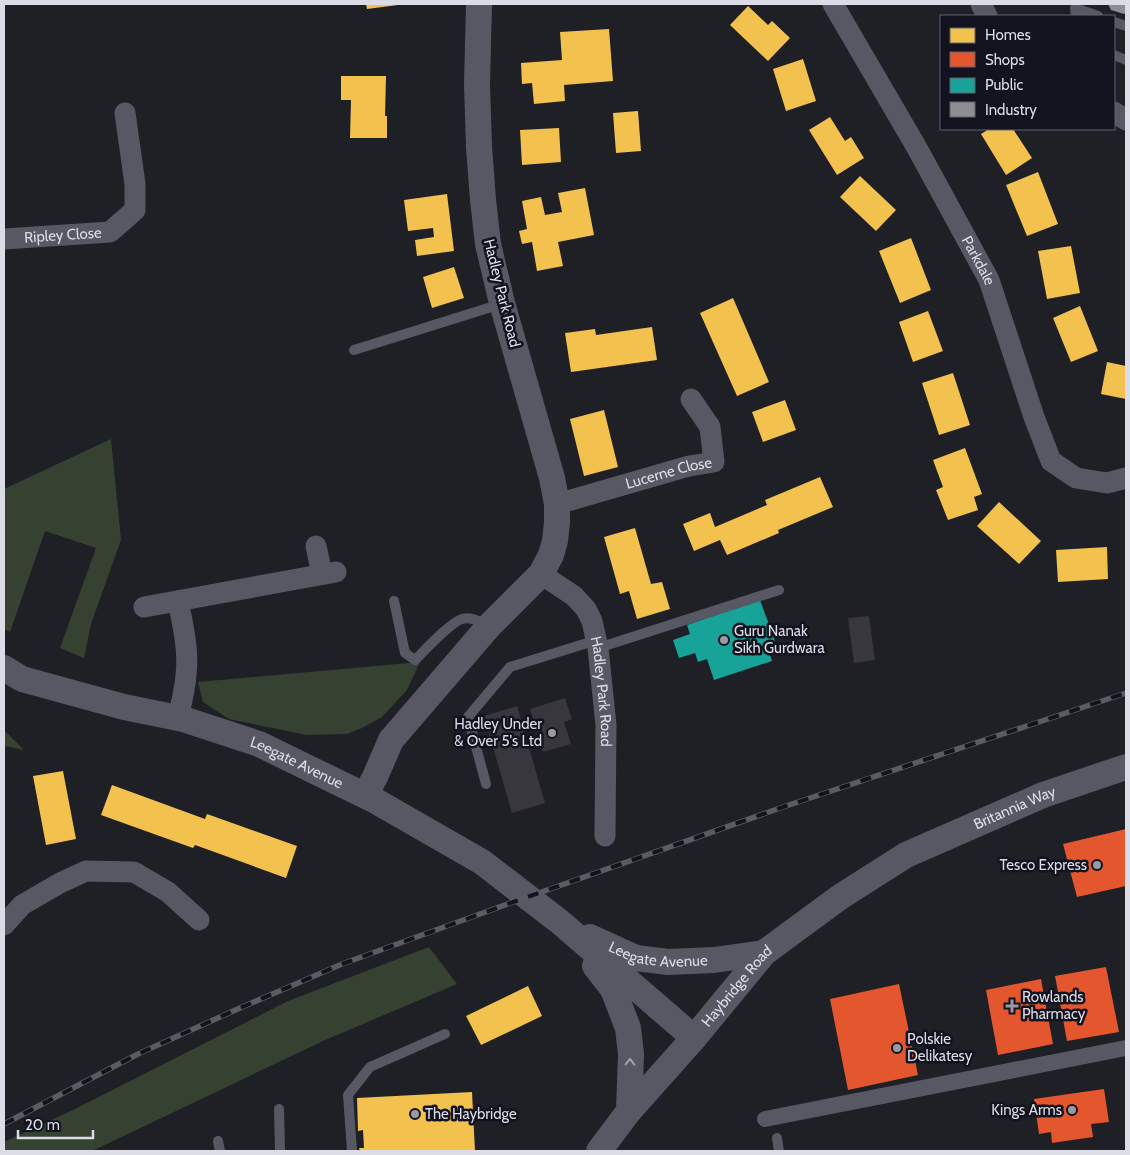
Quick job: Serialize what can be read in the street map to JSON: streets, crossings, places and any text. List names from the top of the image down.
{
  "streets": {
    "street": [
      "Ripley Close",
      "Parkdale",
      "Hadley Park Road",
      "Lucerne Close",
      "Leegate Avenue",
      "Britannia Way",
      "Haybridge Road"
    ]
  },
  "crossings": [
    ["Hadley Park Road", "Lucerne Close"],
    ["Hadley Park Road", "Leegate Avenue"],
    ["Leegate Avenue", "Haybridge Road"],
    ["Britannia Way", "Haybridge Road"]
  ],
  "places": {
    "other": [
      "Guru Nanak Sikh Gurdwara",
      "Hadley Under & Over 5's Ltd",
      "Tesco Express",
      "Polskie Delikatesy",
      "Kings Arms",
      "The Haybridge"
    ],
    "health": ["Rowlands Pharmacy"]
  },
  "legend": [
    "Homes",
    "Shops",
    "Public",
    "Industry"
  ],
  "scale_bar": "20 m"
}
